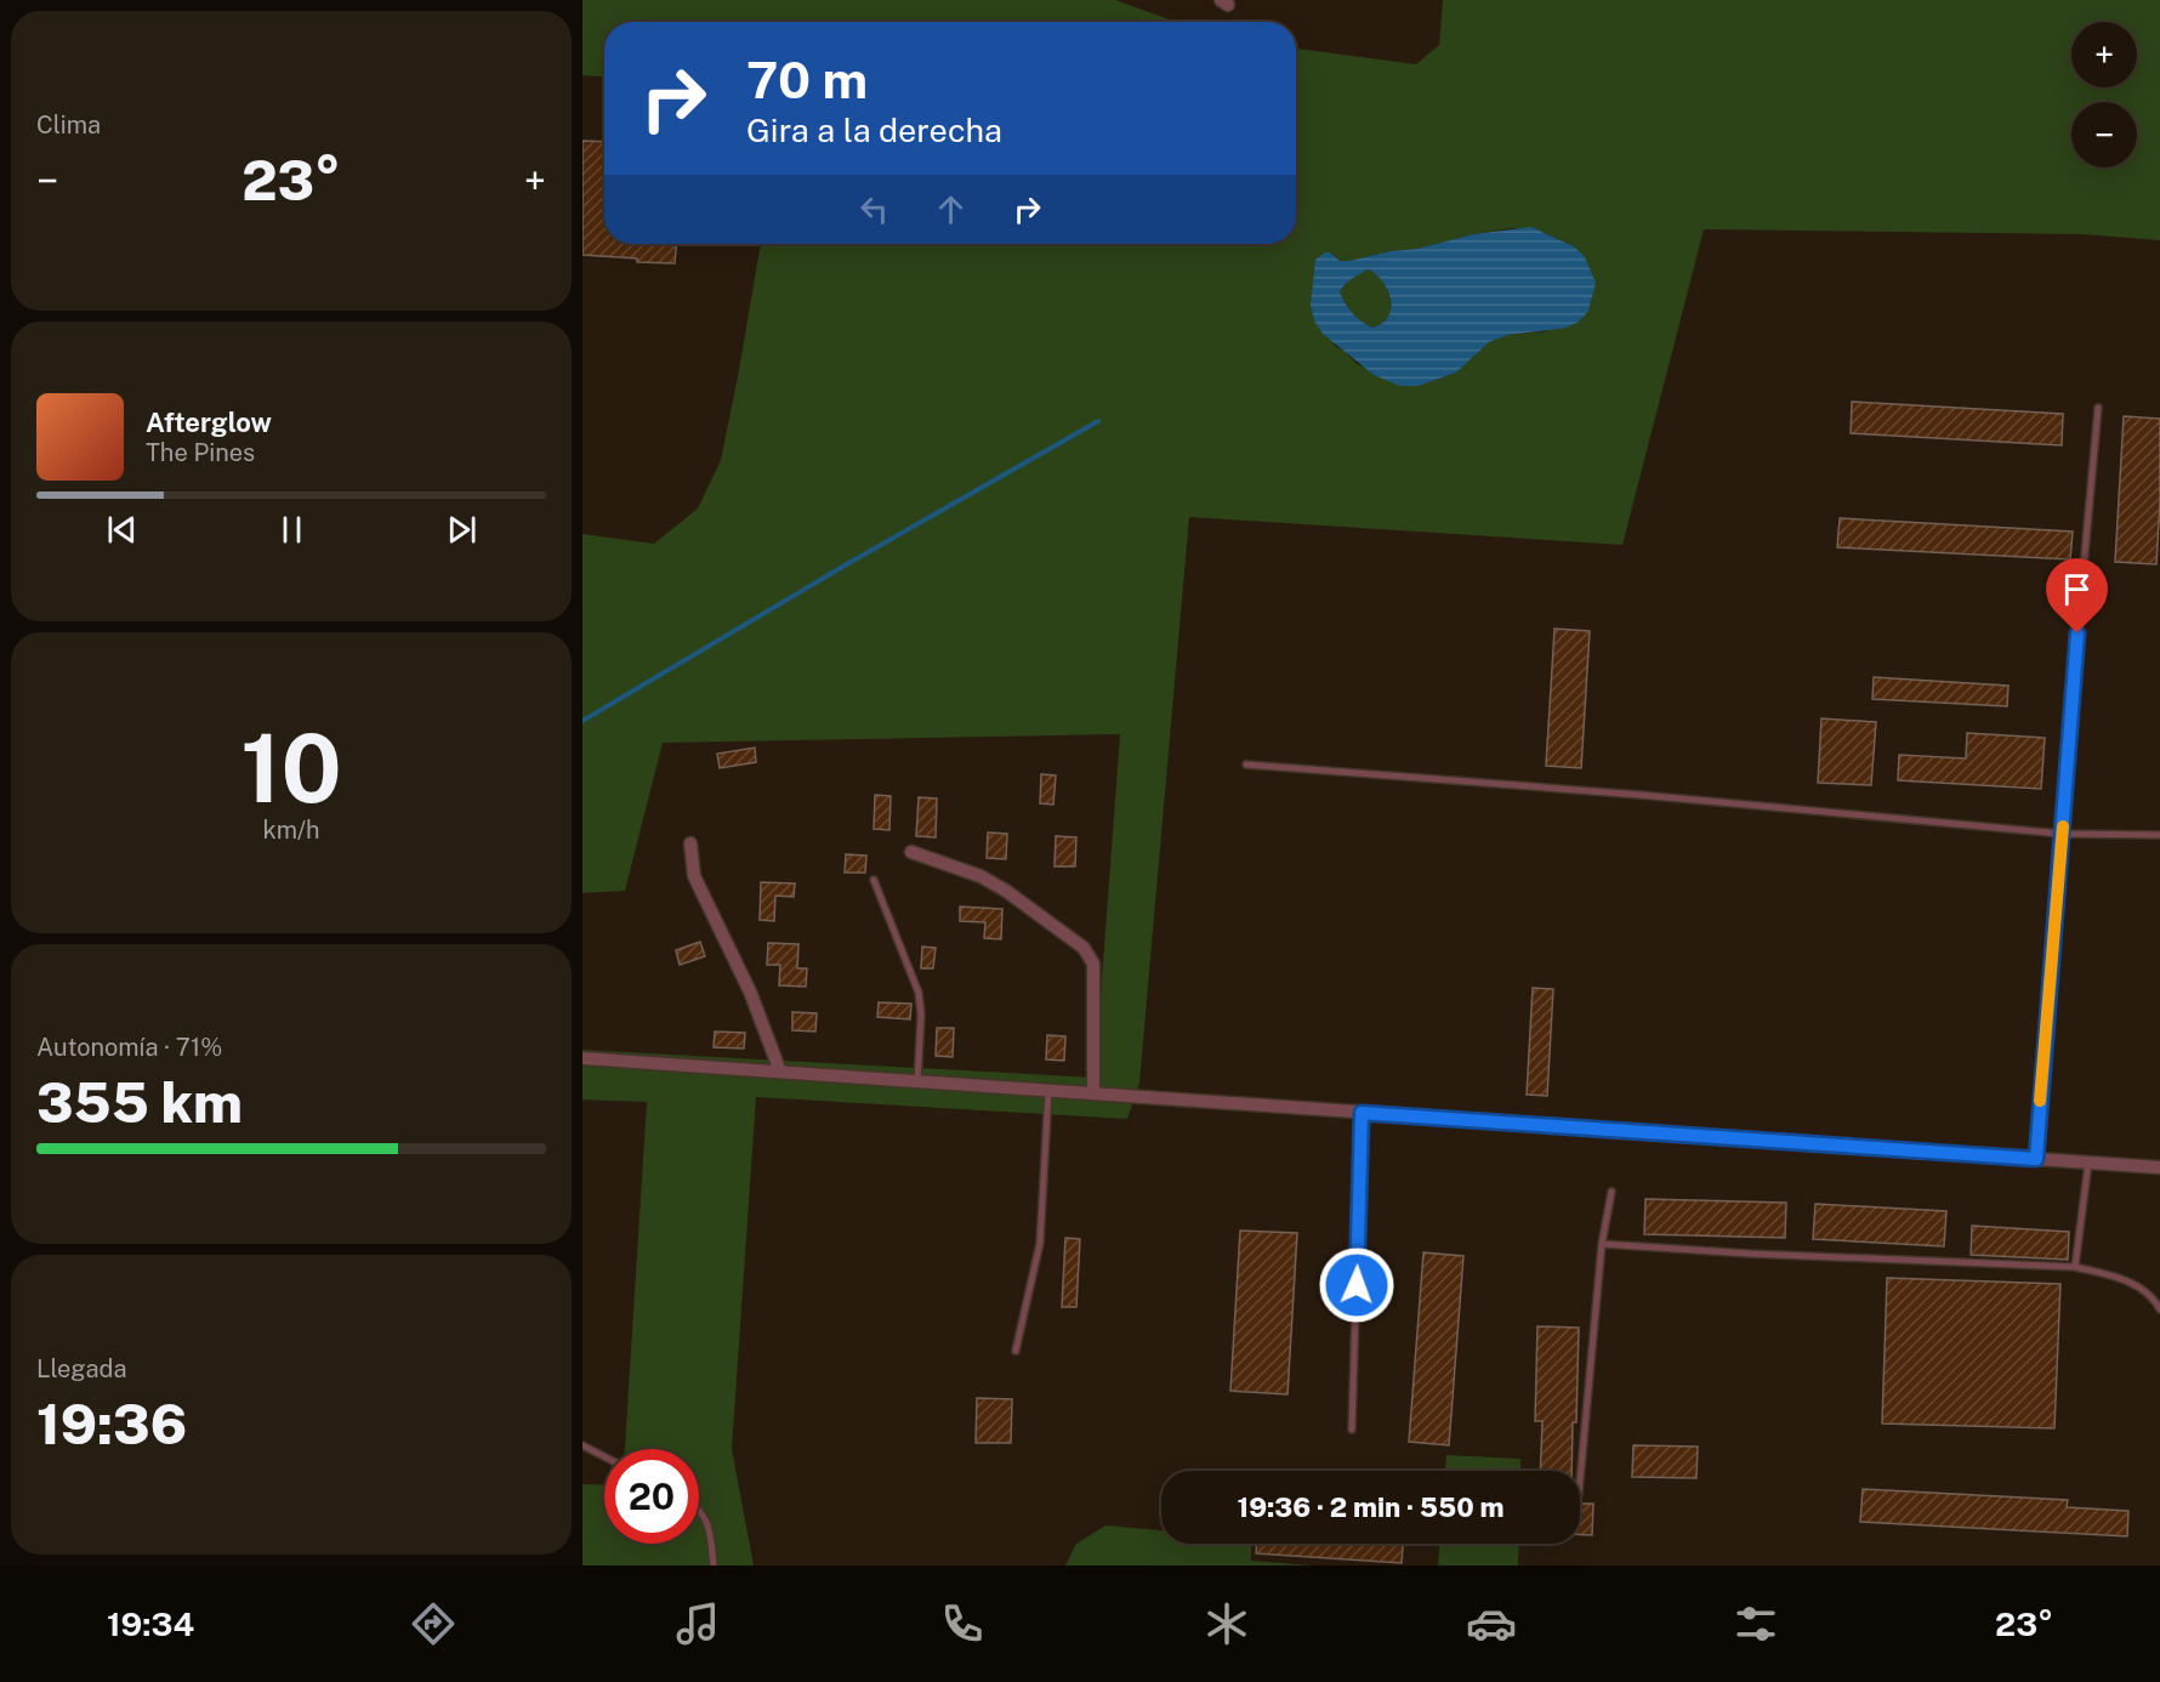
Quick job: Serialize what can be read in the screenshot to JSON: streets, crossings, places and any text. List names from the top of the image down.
{
  "page": {
    "tile": [
      "Clima",
      ["10", "km/h"],
      ["Autonomía · 71%", "355 km"],
      ["Llegada", "19:36"]
    ],
    "map_buttons": ["+", "−"],
    "turn": ["70 m", "Gira a la derecha"],
    "heat": ["−", "23°", "+"],
    "song": ["Afterglow", "The Pines"],
    "limit": "20",
    "trip": "19:36 · 2 min · 550 m",
    "tabs": ["19:34", "23°"]
  }
}
